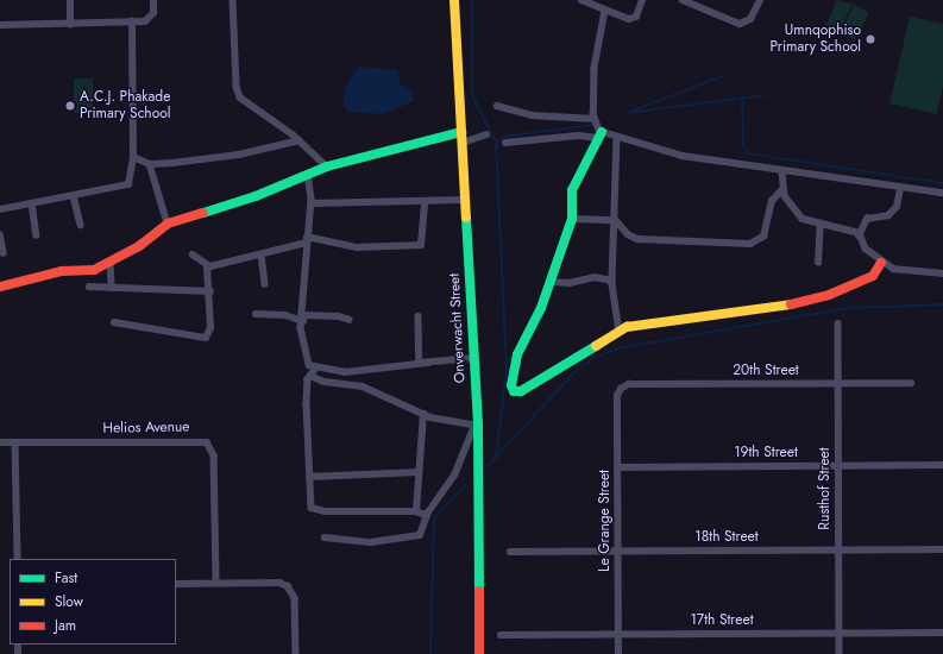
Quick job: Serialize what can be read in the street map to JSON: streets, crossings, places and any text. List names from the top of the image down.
{
  "streets": {
    "street": [
      "Onverwacht Street",
      "20th Street",
      "Helios Avenue",
      "19th Street",
      "Rusthof Street",
      "Le Grange Street",
      "18th Street",
      "17th Street"
    ]
  },
  "crossings": [
    ["20th Street", "Rusthof Street"],
    ["20th Street", "Le Grange Street"],
    ["19th Street", "Rusthof Street"],
    ["19th Street", "Le Grange Street"],
    ["Rusthof Street", "18th Street"],
    ["Rusthof Street", "17th Street"],
    ["Le Grange Street", "18th Street"],
    ["Le Grange Street", "17th Street"]
  ],
  "places": ["Umnqophiso Primary School", "A.C.J. Phakade Primary School"],
  "legend": ["Fast", "Slow", "Jam"]
}
